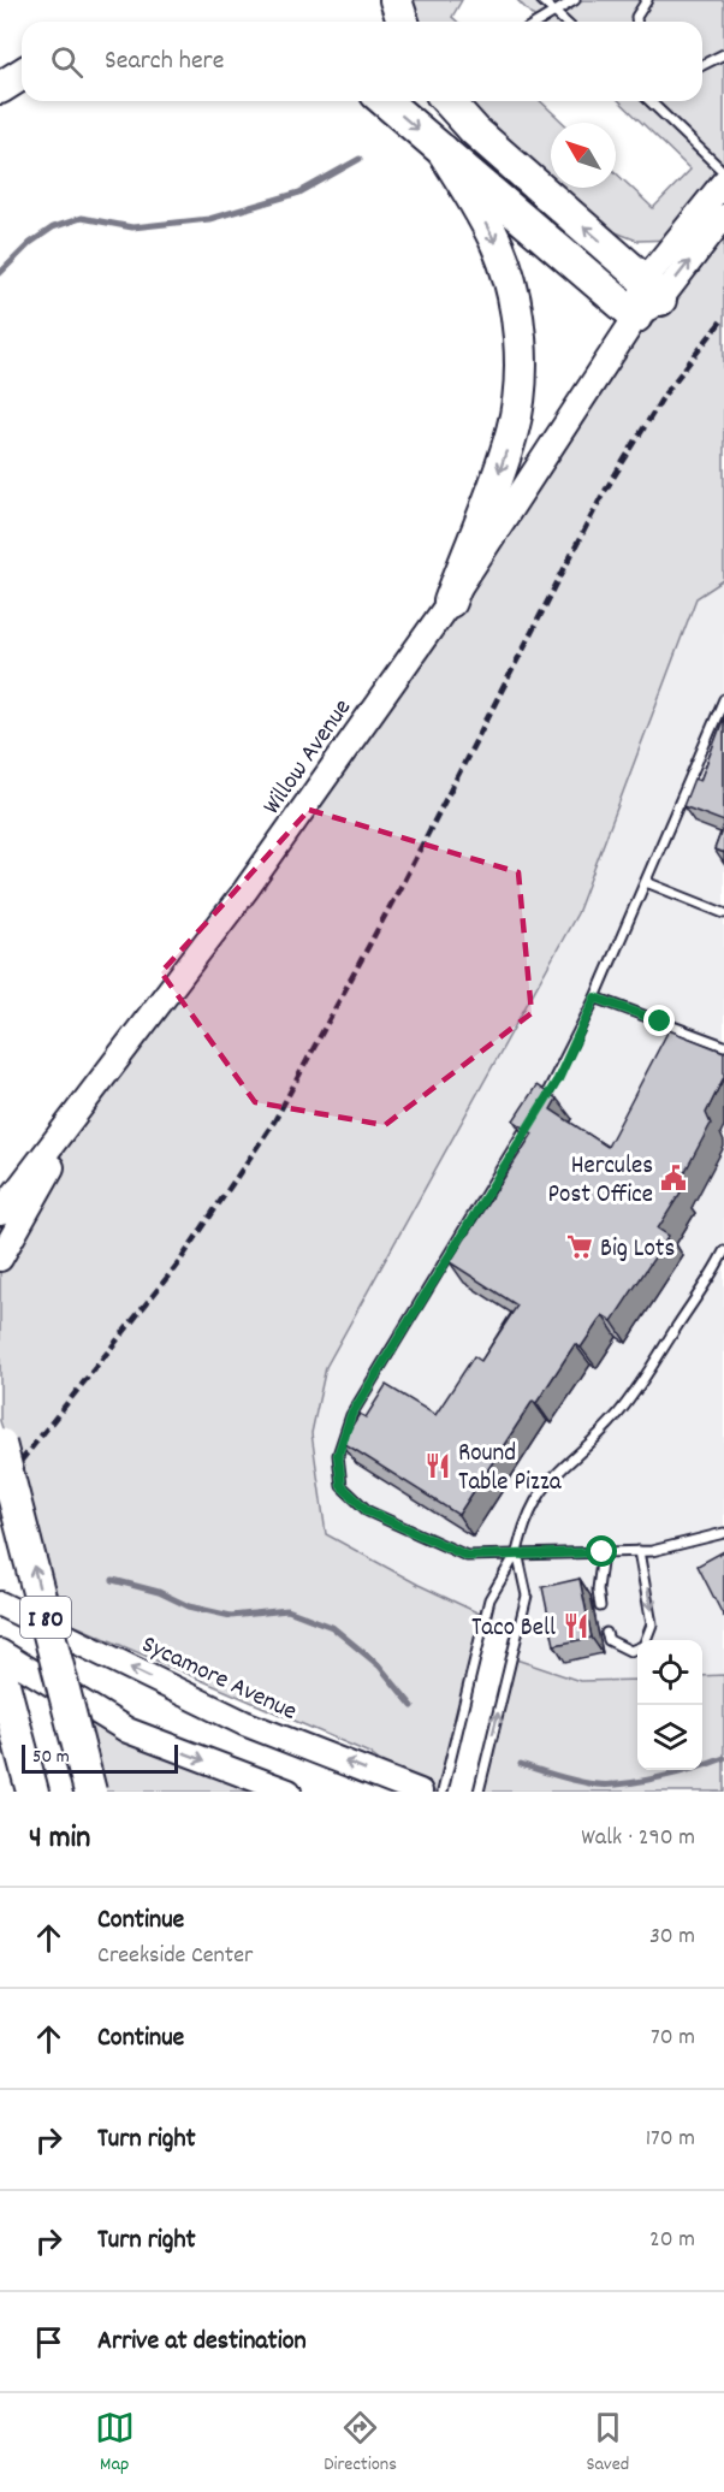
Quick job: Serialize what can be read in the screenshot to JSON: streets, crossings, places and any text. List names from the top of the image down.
{
  "streets": {
    "highway": ["I 80"],
    "street": ["Willow Avenue", "Sycamore Avenue"]
  },
  "places": {
    "public building": ["Hercules Post Office"],
    "supermarket": ["Big Lots"],
    "restaurant": ["Round Table Pizza", "Taco Bell"]
  },
  "scale_bar": "50 m",
  "north": "top left",
  "page": {
    "search": "Search here",
    "scale": "50 m",
    "heading": ["4 min", "Walk · 290 m"],
    "list": [
      ["Continue", "Creekside Center", "30 m"],
      ["Continue", "70 m"],
      ["Turn right", "170 m"],
      ["Turn right", "20 m"],
      "Arrive at destination"
    ],
    "nav": ["Map", "Directions", "Saved"]
  }
}
